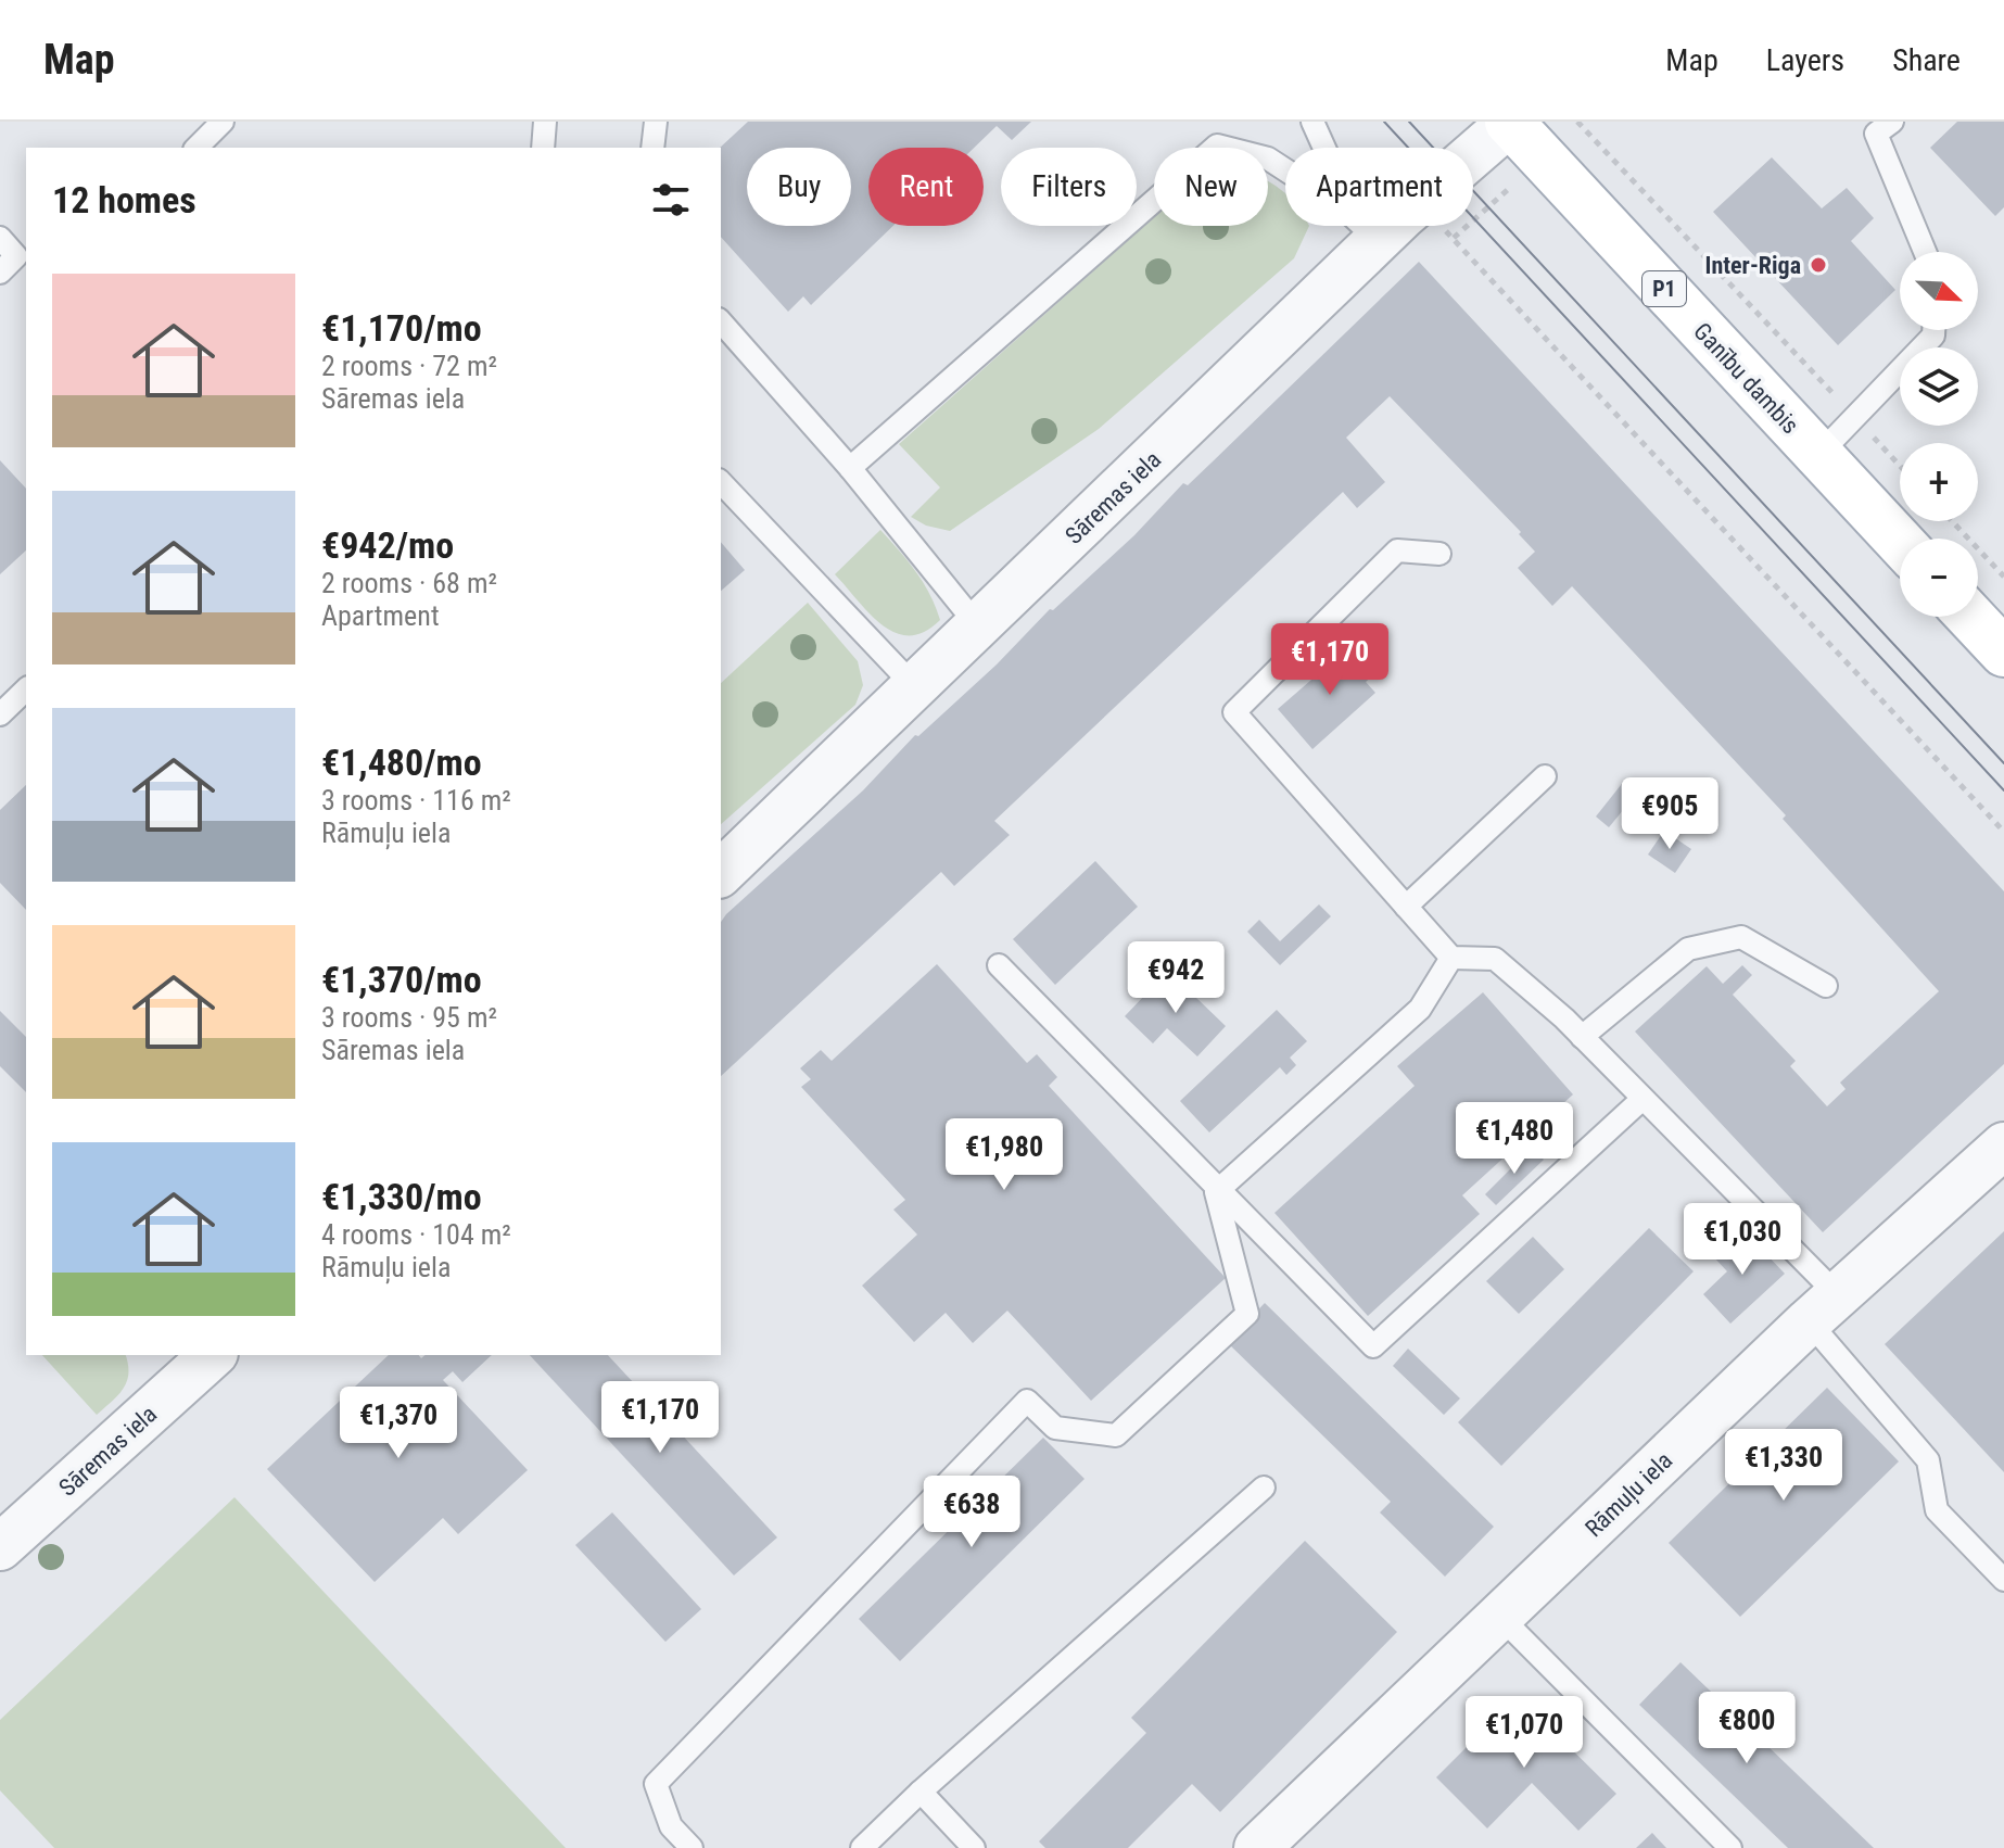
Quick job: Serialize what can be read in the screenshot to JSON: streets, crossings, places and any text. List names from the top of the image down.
{
  "streets": {
    "main road": ["P1", "Ganību dambis"],
    "street": ["Sāremas iela", "Rāmuļu iela"]
  },
  "crossings": [
    ["Ganību dambis", "Sāremas iela"]
  ],
  "places": ["Inter-Riga"],
  "north": "bottom right",
  "page": {
    "header": "Map",
    "nav": ["Map", "Layers", "Share"],
    "chip": [
      "Buy",
      "Rent",
      "Filters",
      "New",
      "Apartment"
    ],
    "heading": "12 homes",
    "map_buttons": ["+", "−"],
    "list": [
      {
        "name": "€1,170/mo",
        "note": "2 rooms · 72 m² · Sāremas iela"
      },
      {
        "name": "€942/mo",
        "note": "2 rooms · 68 m² · Apartment"
      },
      {
        "name": "€1,480/mo",
        "note": "3 rooms · 116 m² · Rāmuļu iela"
      },
      {
        "name": "€1,370/mo",
        "note": "3 rooms · 95 m² · Sāremas iela"
      },
      {
        "name": "€1,330/mo",
        "note": "4 rooms · 104 m² · Rāmuļu iela"
      }
    ],
    "price": [
      "€1,170",
      "€905",
      "€942",
      "€1,480",
      "€1,980",
      "€1,030",
      "€1,170",
      "€1,370",
      "€1,330",
      "€638",
      "€800",
      "€1,070"
    ]
  }
}
